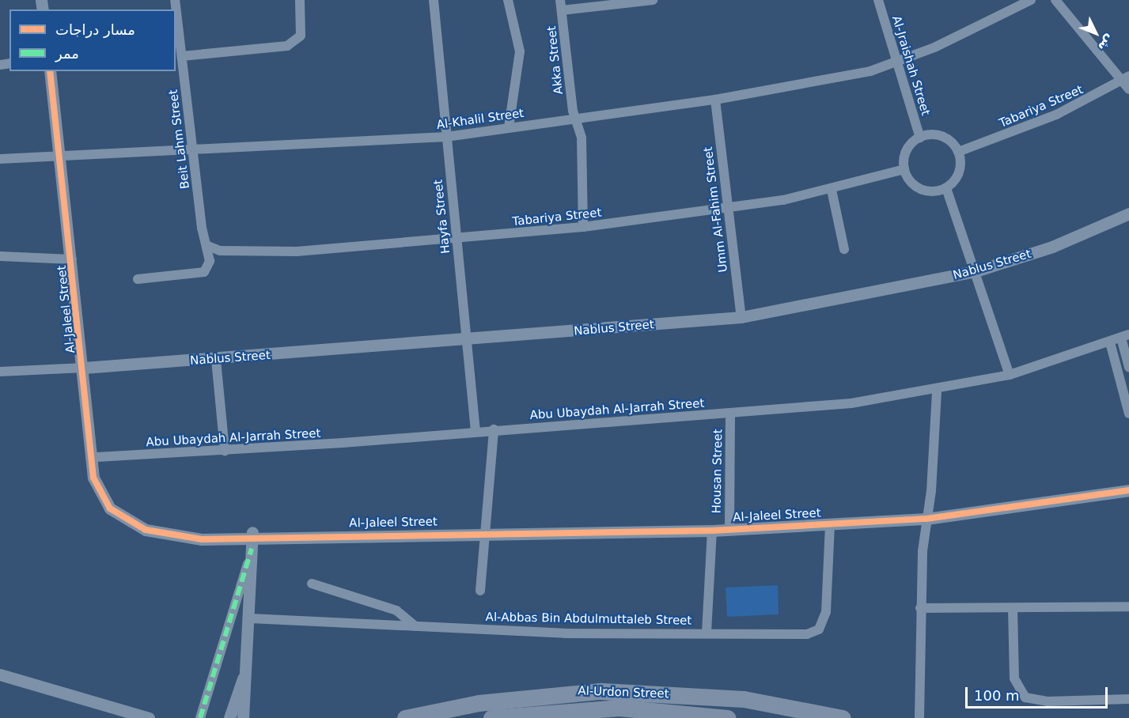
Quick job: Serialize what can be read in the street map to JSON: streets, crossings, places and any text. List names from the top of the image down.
{
  "streets": {
    "highway": ["Al-Urdon Street"],
    "street": [
      "Akka Street",
      "Al-Jraishah Street",
      "Tabariya Street",
      "Al-Khalil Street",
      "Beit Lahm Street",
      "Umm Al-Fahim Street",
      "Hayfa Street",
      "Nablus Street",
      "Al-Jaleel Street",
      "Abu Ubaydah Al-Jarrah Street",
      "Housan Street",
      "Al-Abbas Bin Abdulmuttaleb Street"
    ]
  },
  "crossings": [
    ["Akka Street", "Tabariya Street"],
    ["Akka Street", "Al-Khalil Street"],
    ["Al-Jraishah Street", "Tabariya Street"],
    ["Al-Jraishah Street", "Al-Khalil Street"],
    ["Tabariya Street", "Beit Lahm Street"],
    ["Tabariya Street", "Umm Al-Fahim Street"],
    ["Tabariya Street", "Hayfa Street"],
    ["Al-Khalil Street", "Beit Lahm Street"],
    ["Al-Khalil Street", "Umm Al-Fahim Street"],
    ["Al-Khalil Street", "Hayfa Street"],
    ["Al-Khalil Street", "Al-Jaleel Street"],
    ["Umm Al-Fahim Street", "Nablus Street"],
    ["Hayfa Street", "Nablus Street"],
    ["Hayfa Street", "Abu Ubaydah Al-Jarrah Street"],
    ["Nablus Street", "Al-Jaleel Street"],
    ["Al-Jaleel Street", "Abu Ubaydah Al-Jarrah Street"],
    ["Al-Jaleel Street", "Housan Street"],
    ["Al-Jaleel Street", "Al-Abbas Bin Abdulmuttaleb Street"],
    ["Abu Ubaydah Al-Jarrah Street", "Housan Street"]
  ],
  "legend": ["مسار دراجات", "ممر"],
  "scale_bar": "100 m",
  "north": "bottom right"
}
